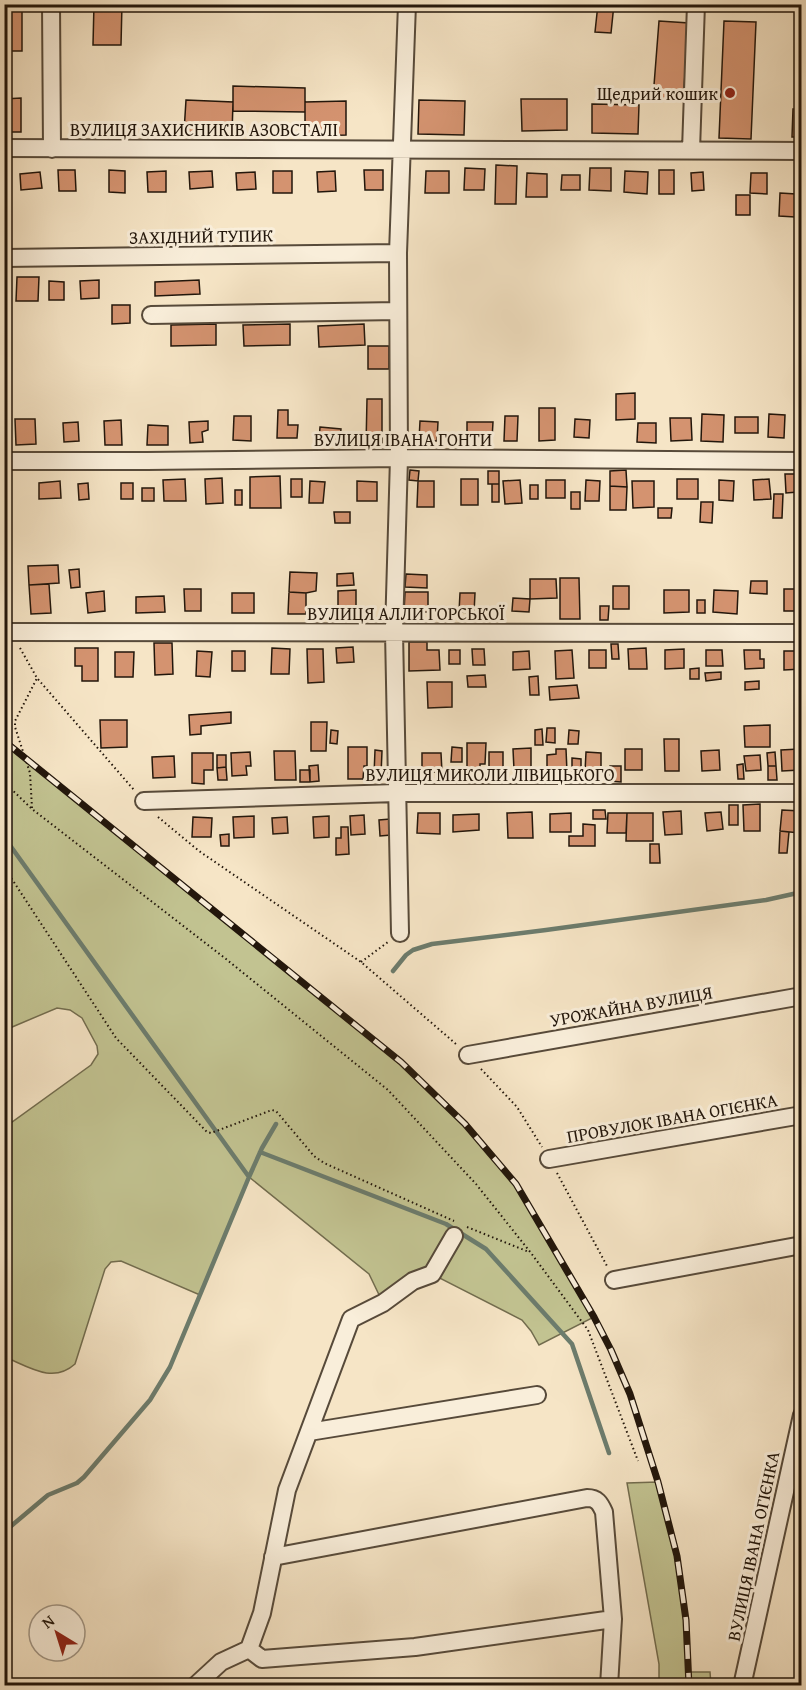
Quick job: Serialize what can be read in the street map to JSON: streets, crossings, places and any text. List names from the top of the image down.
{
  "streets": {
    "street": [
      "ВУЛИЦЯ ЗАХИСНИКІВ АЗОВСТАЛІ",
      "ЗАХІДНИЙ ТУПИК",
      "ВУЛИЦЯ ІВАНА ГОНТИ",
      "ВУЛИЦЯ АЛЛИ ГОРСЬКОЇ",
      "ВУЛИЦЯ МИКОЛИ ЛІВИЦЬКОГО",
      "УРОЖАЙНА ВУЛИЦЯ",
      "ПРОВУЛОК ІВАНА ОГІЄНКА",
      "ВУЛИЦЯ ІВАНА ОГІЄНКА"
    ]
  },
  "places": ["Щедрий кошик"],
  "north": "top left"
}
